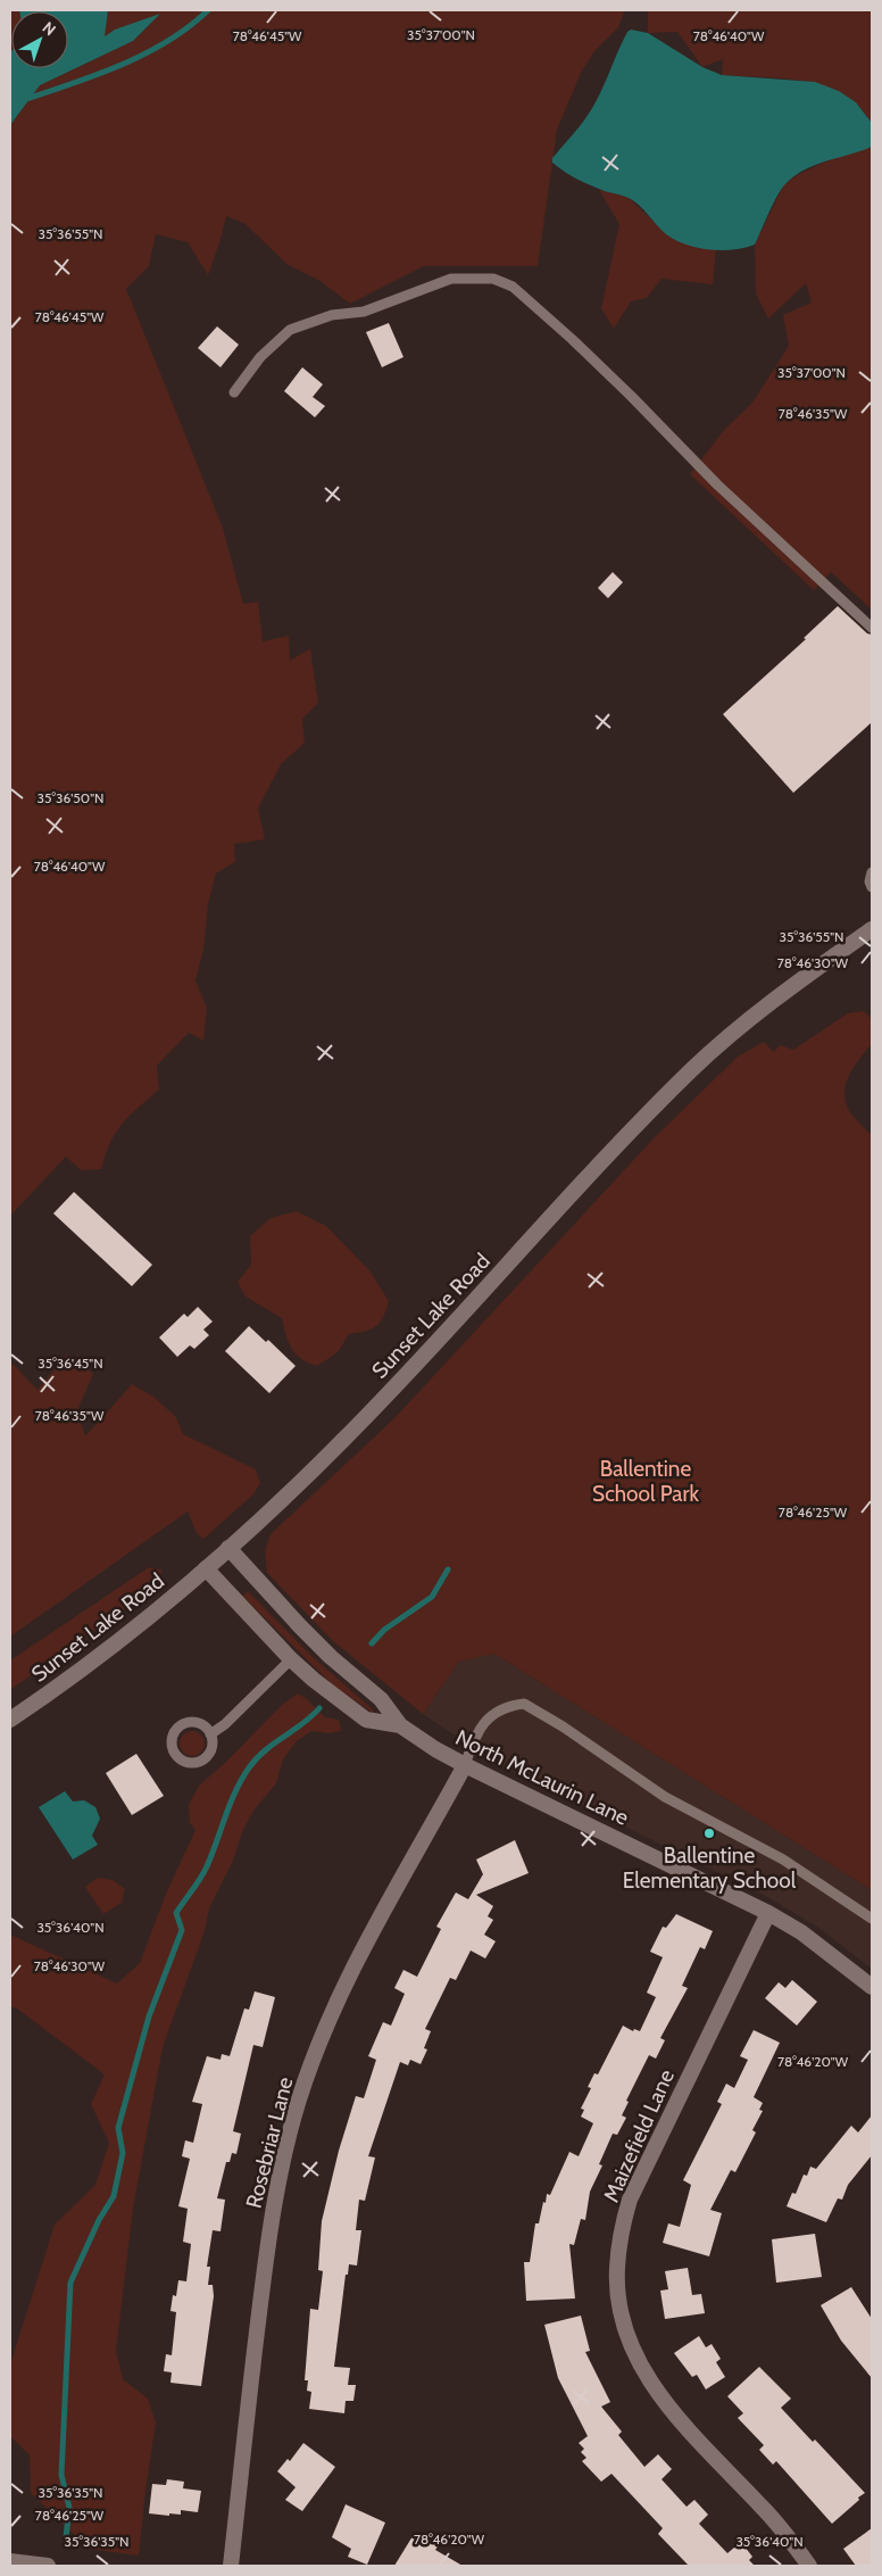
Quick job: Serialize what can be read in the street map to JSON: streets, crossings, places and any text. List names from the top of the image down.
{
  "streets": {
    "street": [
      "Sunset Lake Road",
      "North McLaurin Lane",
      "Maizefield Lane",
      "Rosebriar Lane"
    ]
  },
  "crossings": [
    ["Sunset Lake Road", "North McLaurin Lane"],
    ["North McLaurin Lane", "Maizefield Lane"],
    ["North McLaurin Lane", "Rosebriar Lane"]
  ],
  "parks": ["Ballentine School Park"],
  "places": ["Ballentine Elementary School"],
  "north": "top right",
  "coordinates": [
    "35°37'00\"N",
    "78°46'45\"W",
    "78°46'40\"W",
    "35°36'55\"N",
    "78°46'35\"W",
    "35°36'50\"N",
    "78°46'30\"W",
    "35°36'45\"N",
    "78°46'25\"W",
    "35°36'40\"N",
    "78°46'20\"W",
    "35°36'35\"N"
  ]
}
